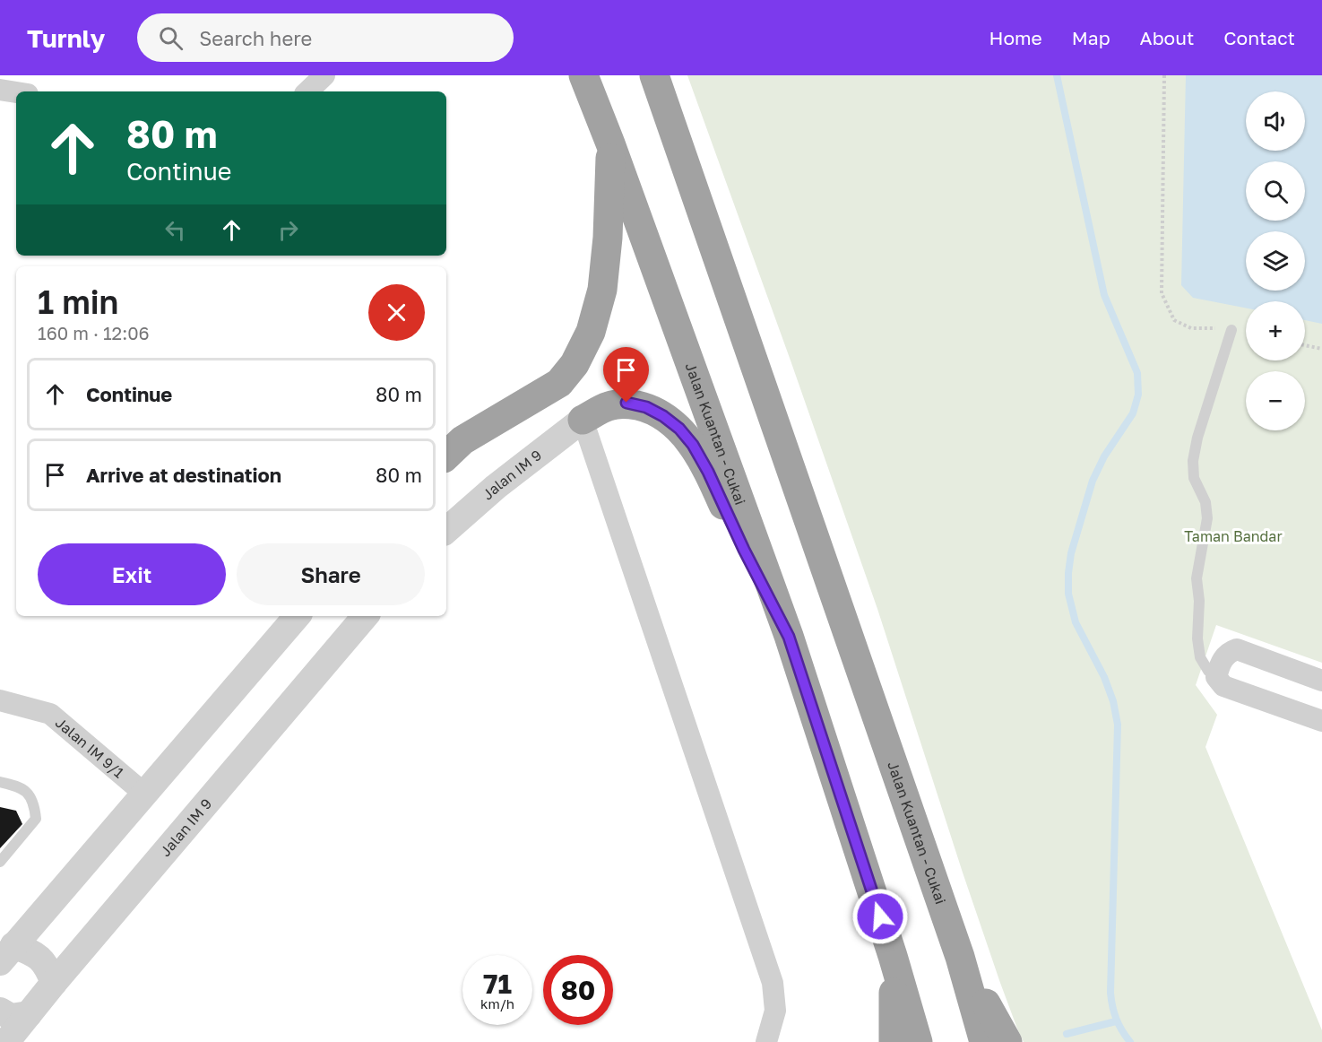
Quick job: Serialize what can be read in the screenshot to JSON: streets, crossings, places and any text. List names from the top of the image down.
{
  "streets": {
    "highway": ["Jalan Kuantan - Cukai"],
    "street": ["Jalan IM 9", "Jalan IM 9/1"]
  },
  "parks": ["Taman Bandar"],
  "page": {
    "header": "Turnly",
    "search": "Search here",
    "nav": [
      "Home",
      "Map",
      "About",
      "Contact"
    ],
    "map_buttons": ["+", "−"],
    "turn": ["80 m", "Continue"],
    "heading": ["1 min", "160 m · 12:06"],
    "list": [
      {
        "name": "Continue",
        "value": "80 m"
      },
      {
        "name": "Arrive at destination",
        "value": "80 m"
      }
    ],
    "buttons": ["Exit", "Share"],
    "speed": "71 km/h",
    "limit": "80"
  }
}
